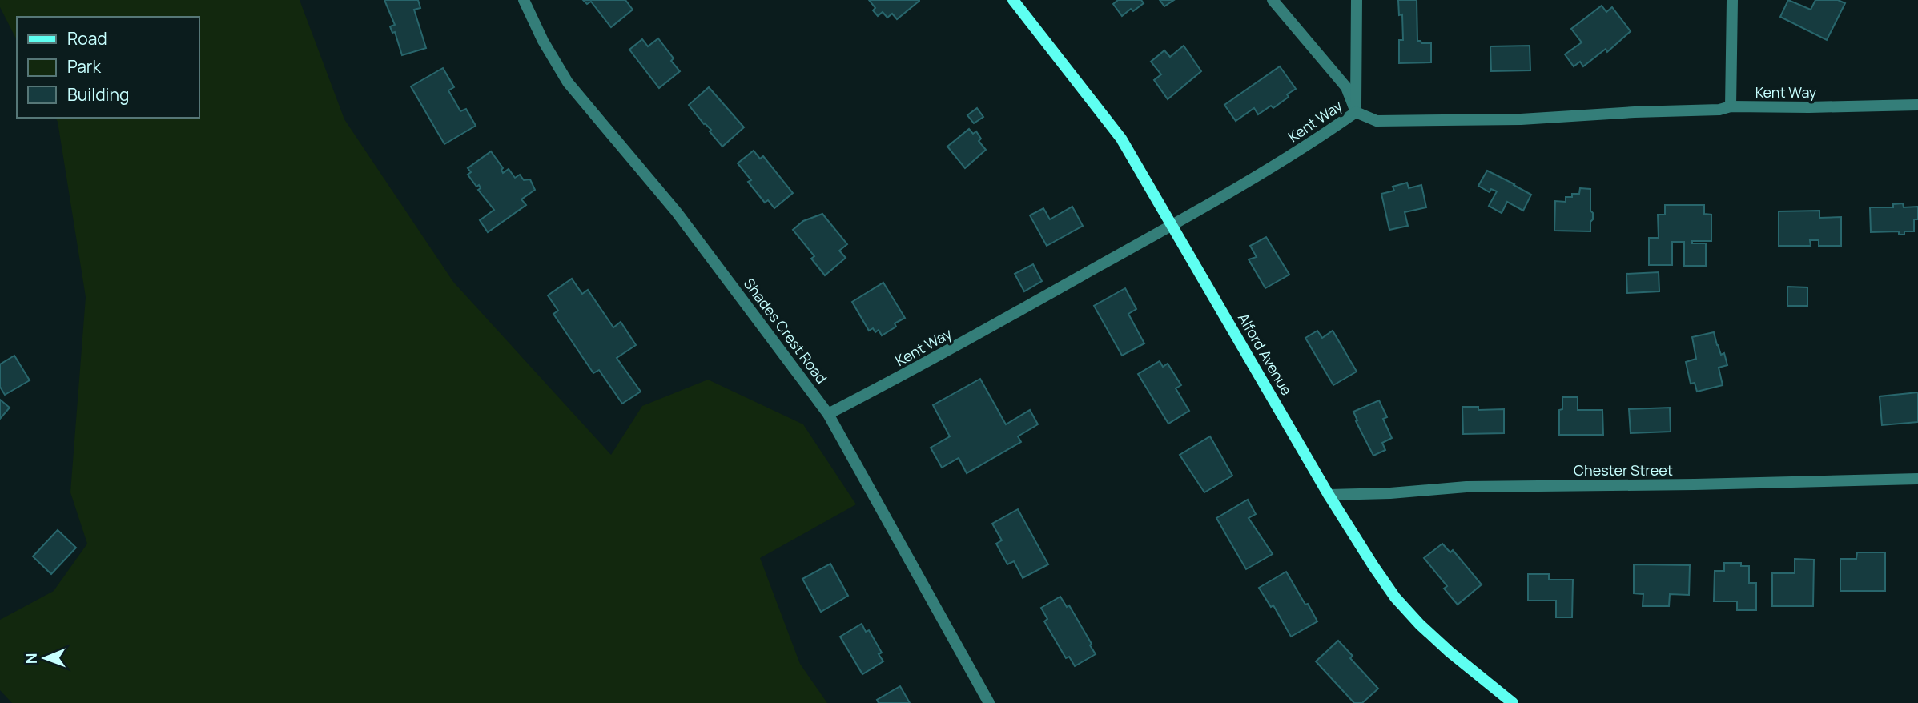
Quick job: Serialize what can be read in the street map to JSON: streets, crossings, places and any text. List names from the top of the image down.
{
  "streets": {
    "street": [
      "Kent Way",
      "Shades Crest Road",
      "Alford Avenue",
      "Chester Street"
    ]
  },
  "crossings": [
    ["Kent Way", "Shades Crest Road"],
    ["Kent Way", "Alford Avenue"],
    ["Alford Avenue", "Chester Street"]
  ],
  "legend": ["Road", "Park", "Building"],
  "north": "left"
}
